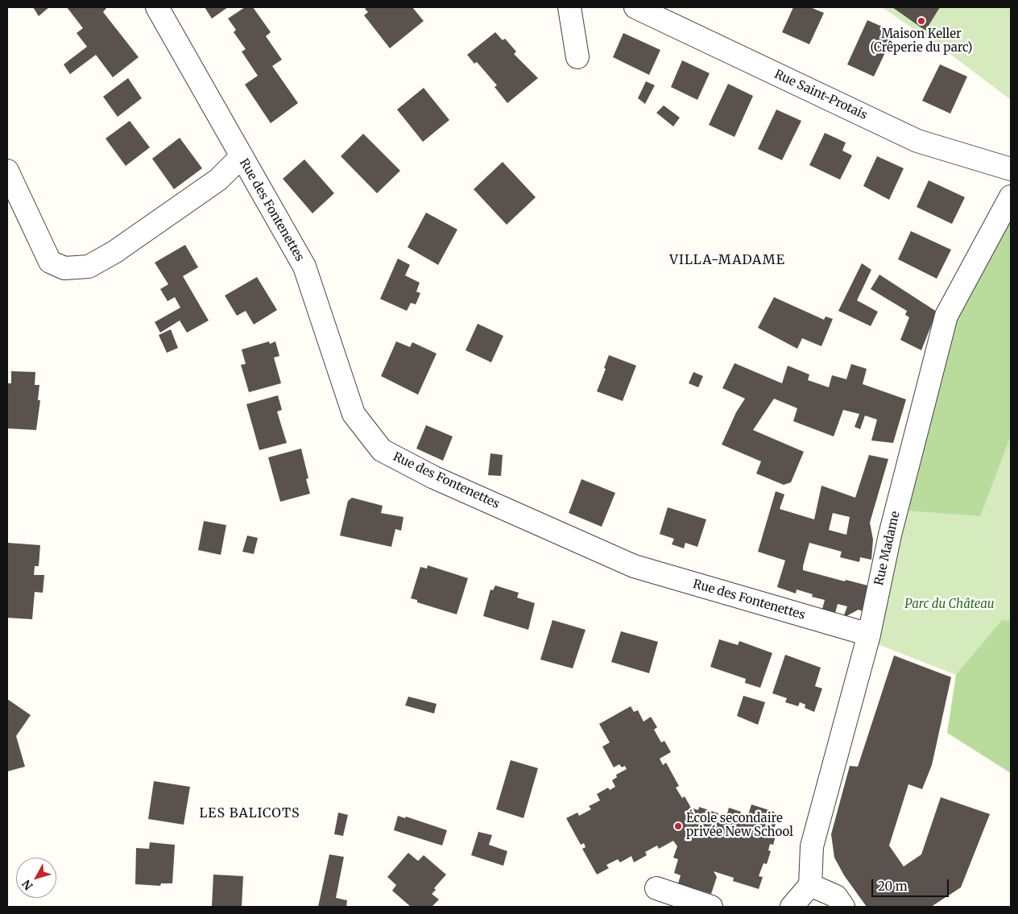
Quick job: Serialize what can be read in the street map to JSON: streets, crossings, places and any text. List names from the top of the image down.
{
  "streets": {
    "street": ["Rue Saint-Protais", "Rue des Fontenettes", "Rue Madame"]
  },
  "crossings": [
    ["Rue des Fontenettes", "Rue Madame"]
  ],
  "districts": ["VILLA-MADAME", "LES BALICOTS"],
  "parks": ["Parc du Château"],
  "places": ["Maison Keller (Crêperie du parc)", "École secondaire privée New School"],
  "scale_bar": "20 m",
  "north": "bottom left"
}
